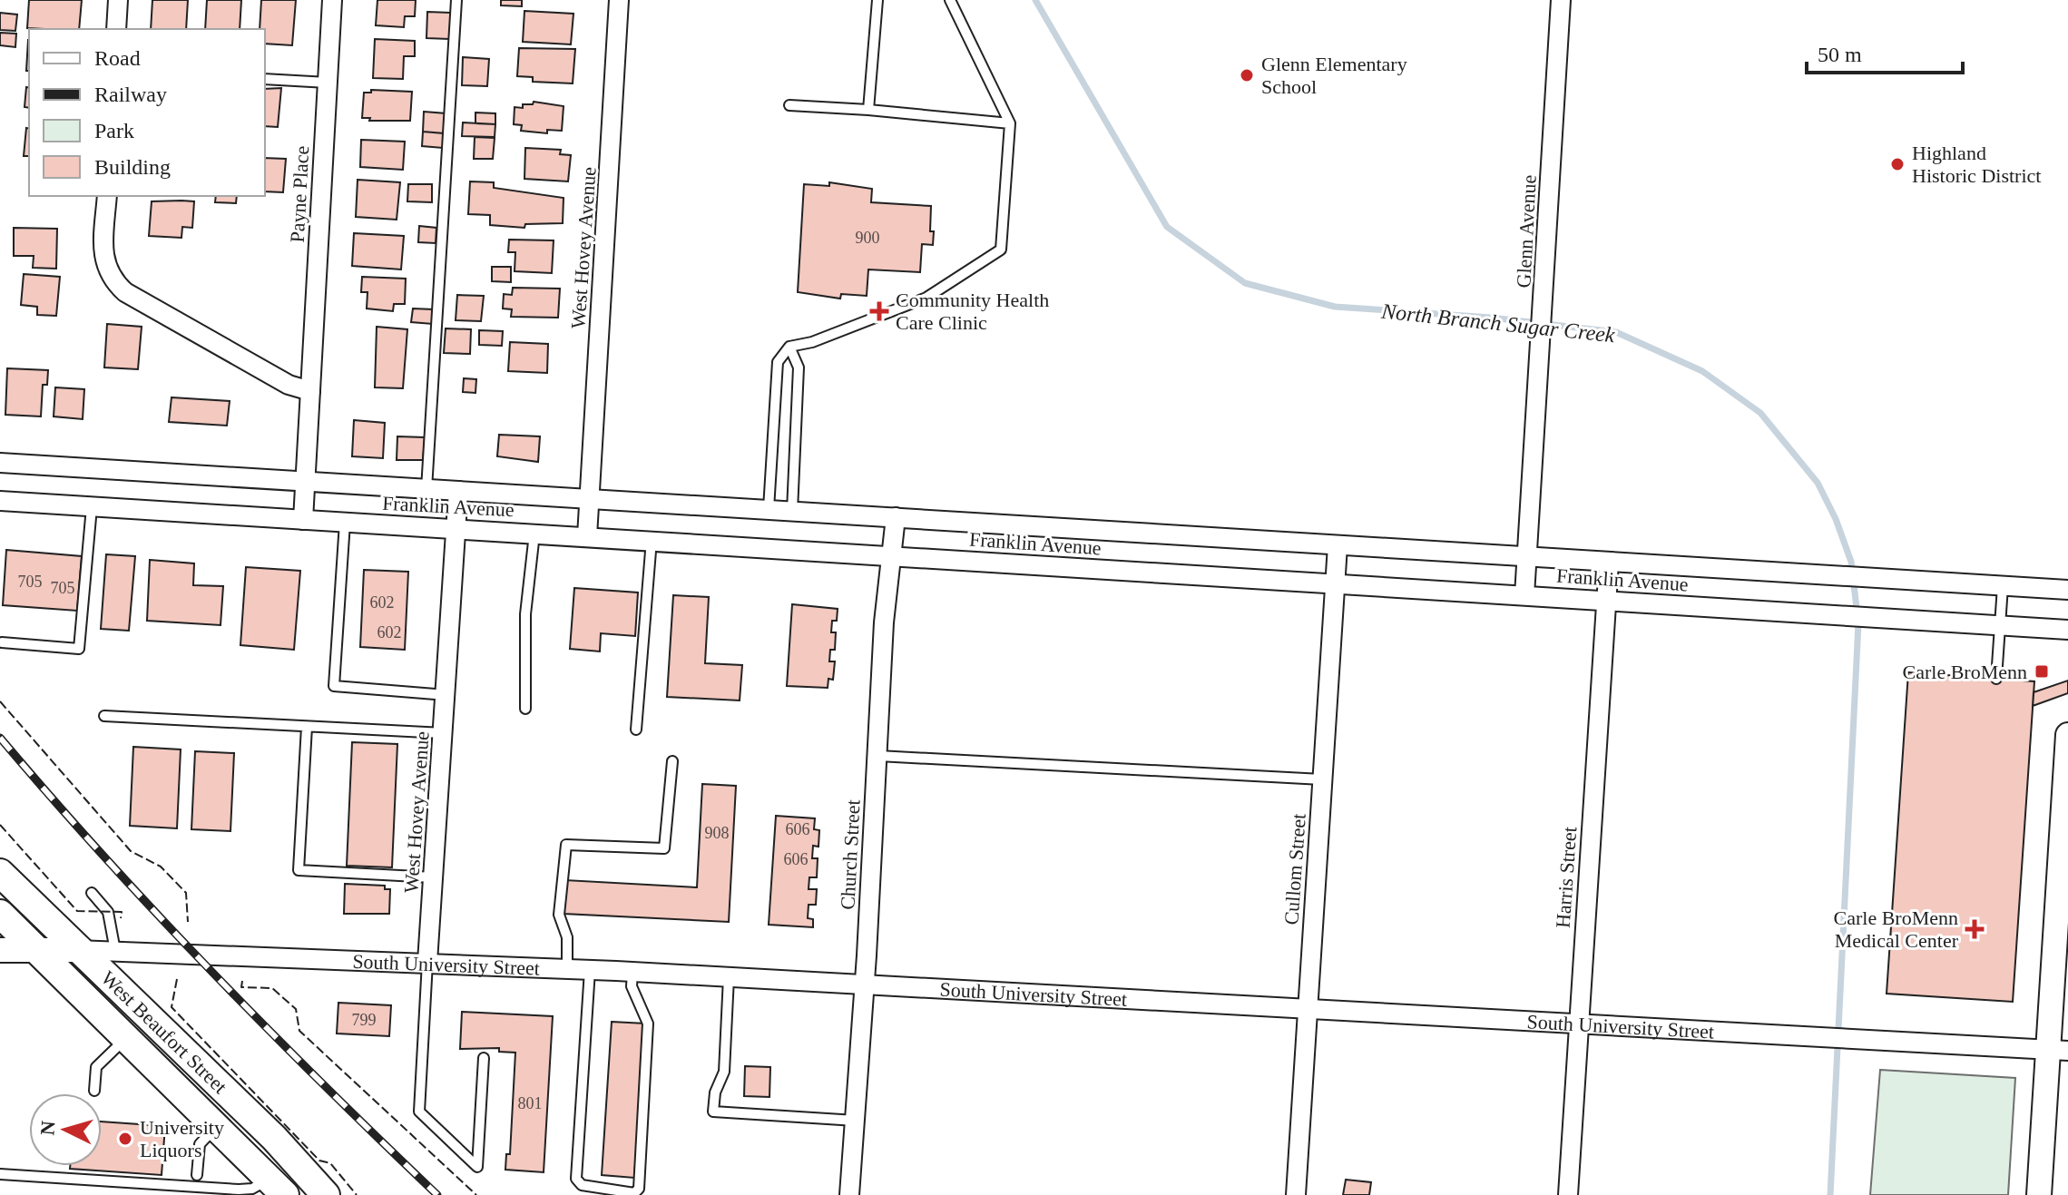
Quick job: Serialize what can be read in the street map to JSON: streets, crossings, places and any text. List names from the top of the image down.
{
  "streets": {
    "main road": ["West Beaufort Street"],
    "street": [
      "Payne Place",
      "Glenn Avenue",
      "West Hovey Avenue",
      "Franklin Avenue",
      "Church Street",
      "Cullom Street",
      "Harris Street",
      "South University Street"
    ]
  },
  "crossings": [
    ["Payne Place", "Franklin Avenue"],
    ["Glenn Avenue", "Franklin Avenue"],
    ["West Hovey Avenue", "Franklin Avenue"],
    ["West Hovey Avenue", "South University Street"],
    ["Franklin Avenue", "Church Street"],
    ["Franklin Avenue", "Cullom Street"],
    ["Franklin Avenue", "Harris Street"],
    ["Church Street", "South University Street"],
    ["Cullom Street", "South University Street"],
    ["Harris Street", "South University Street"],
    ["South University Street", "West Beaufort Street"]
  ],
  "water": ["North Branch Sugar Creek"],
  "places": {
    "other": ["Glenn Elementary School", "Highland Historic District", "University Liquors"],
    "health": ["Community Health Care Clinic", "Carle BroMenn Medical Center"],
    "transit": ["Carle BroMenn"]
  },
  "house_numbers": [
    "900",
    "705",
    "705",
    "602",
    "602",
    "606",
    "908",
    "606",
    "799",
    "801"
  ],
  "legend": [
    "Road",
    "Railway",
    "Park",
    "Building"
  ],
  "scale_bar": "50 m",
  "north": "left"
}
